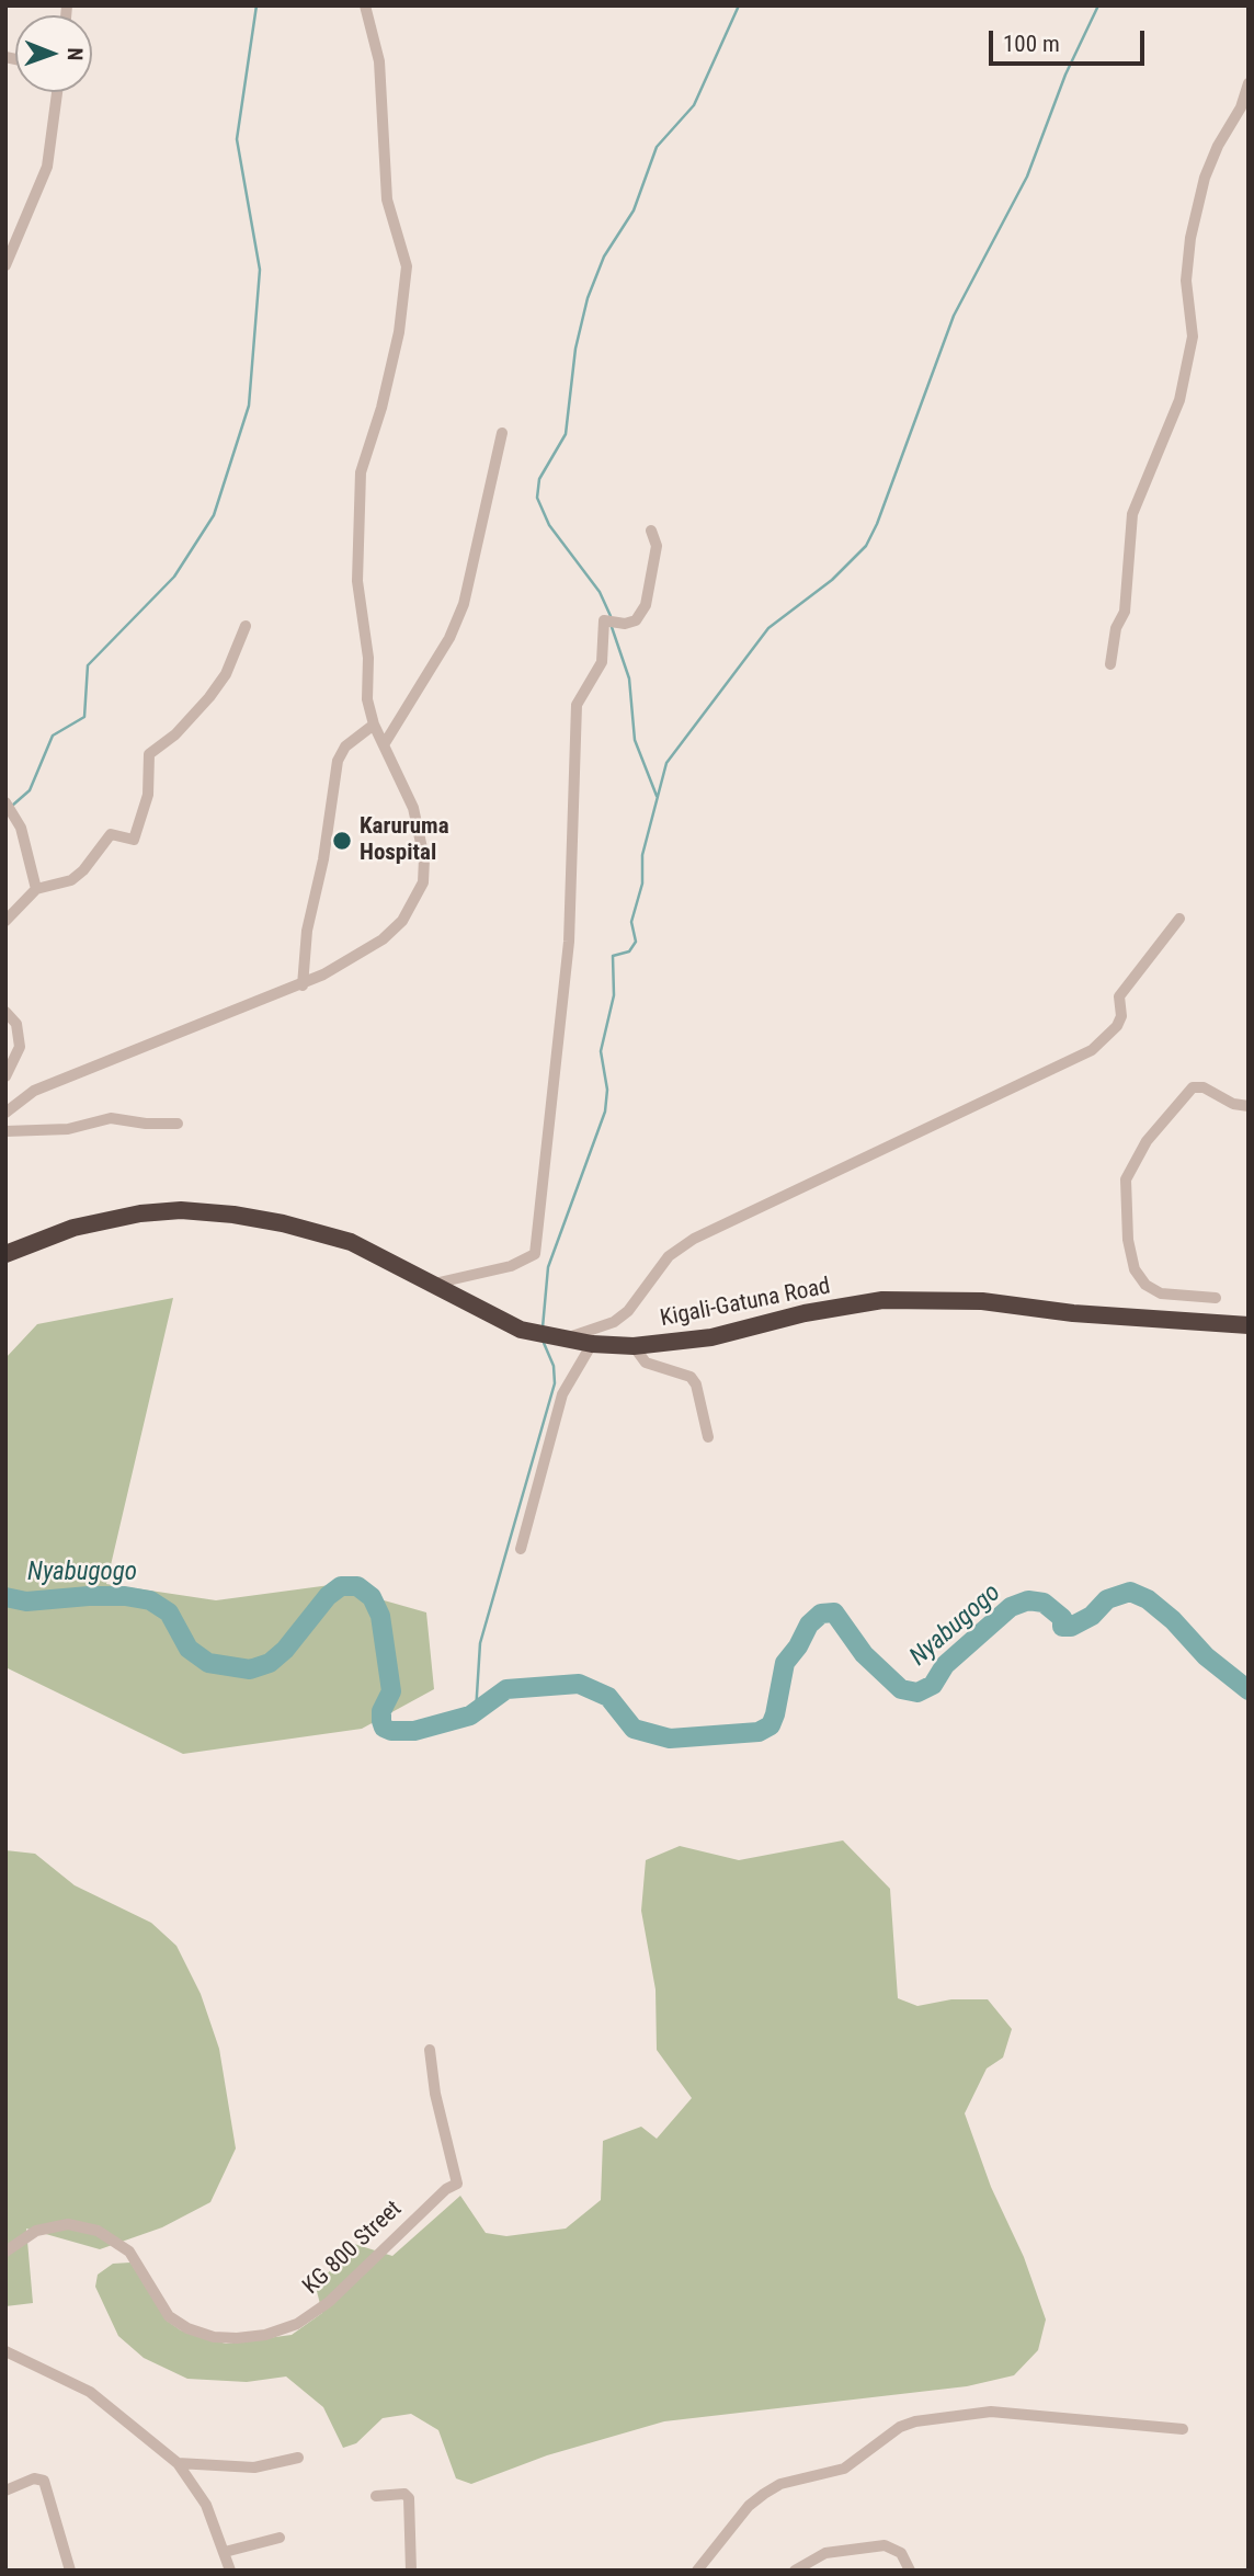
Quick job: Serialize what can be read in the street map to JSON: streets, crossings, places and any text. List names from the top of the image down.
{
  "streets": {
    "highway": ["Kigali-Gatuna Road"],
    "street": ["KG 800 Street"]
  },
  "water": ["Nyabugogo"],
  "places": ["Karuruma Hospital"],
  "scale_bar": "100 m",
  "north": "right"
}
